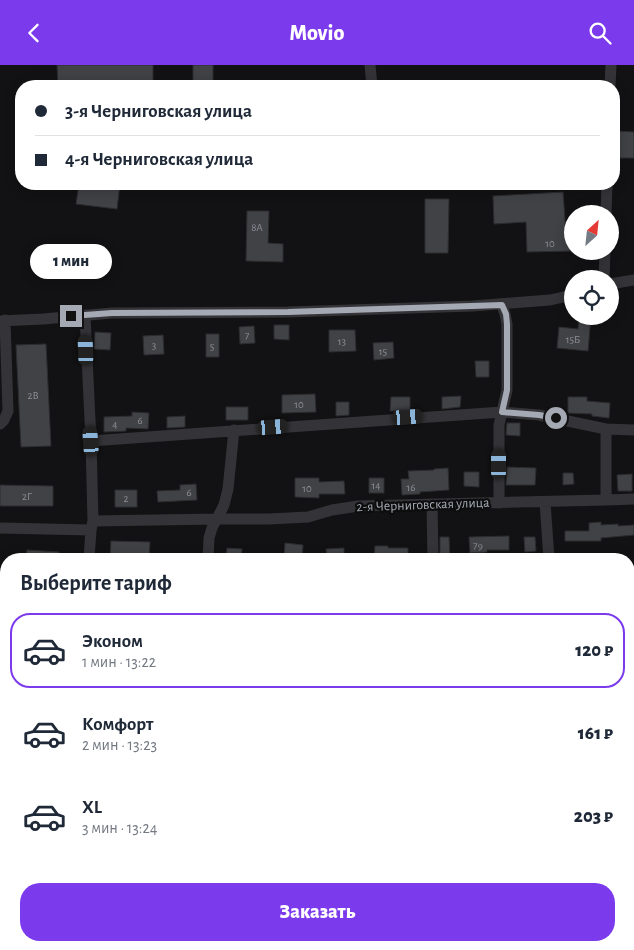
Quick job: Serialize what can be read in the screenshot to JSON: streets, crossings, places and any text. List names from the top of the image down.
{
  "streets": {
    "street": ["2-я Черниговская улица"]
  },
  "house_numbers": [
    "8А",
    "10",
    "7",
    "15Б",
    "13",
    "3",
    "5",
    "15",
    "2В",
    "10",
    "6",
    "4",
    "14",
    "16",
    "10",
    "6",
    "2Г",
    "2",
    "79"
  ],
  "north": "top right",
  "page": {
    "header": "Movio",
    "banner": ["3-я Черниговская улица", "4-я Черниговская улица"],
    "bubble": "1 мин",
    "heading": "Выберите тариф",
    "list": [
      {
        "name": "Эконом",
        "note": "1 мин · 13:22",
        "value": "120 ₽"
      },
      {
        "name": "Комфорт",
        "note": "2 мин · 13:23",
        "value": "161 ₽"
      },
      {
        "name": "XL",
        "note": "3 мин · 13:24",
        "value": "203 ₽"
      }
    ],
    "buttons": "Заказать"
  }
}
